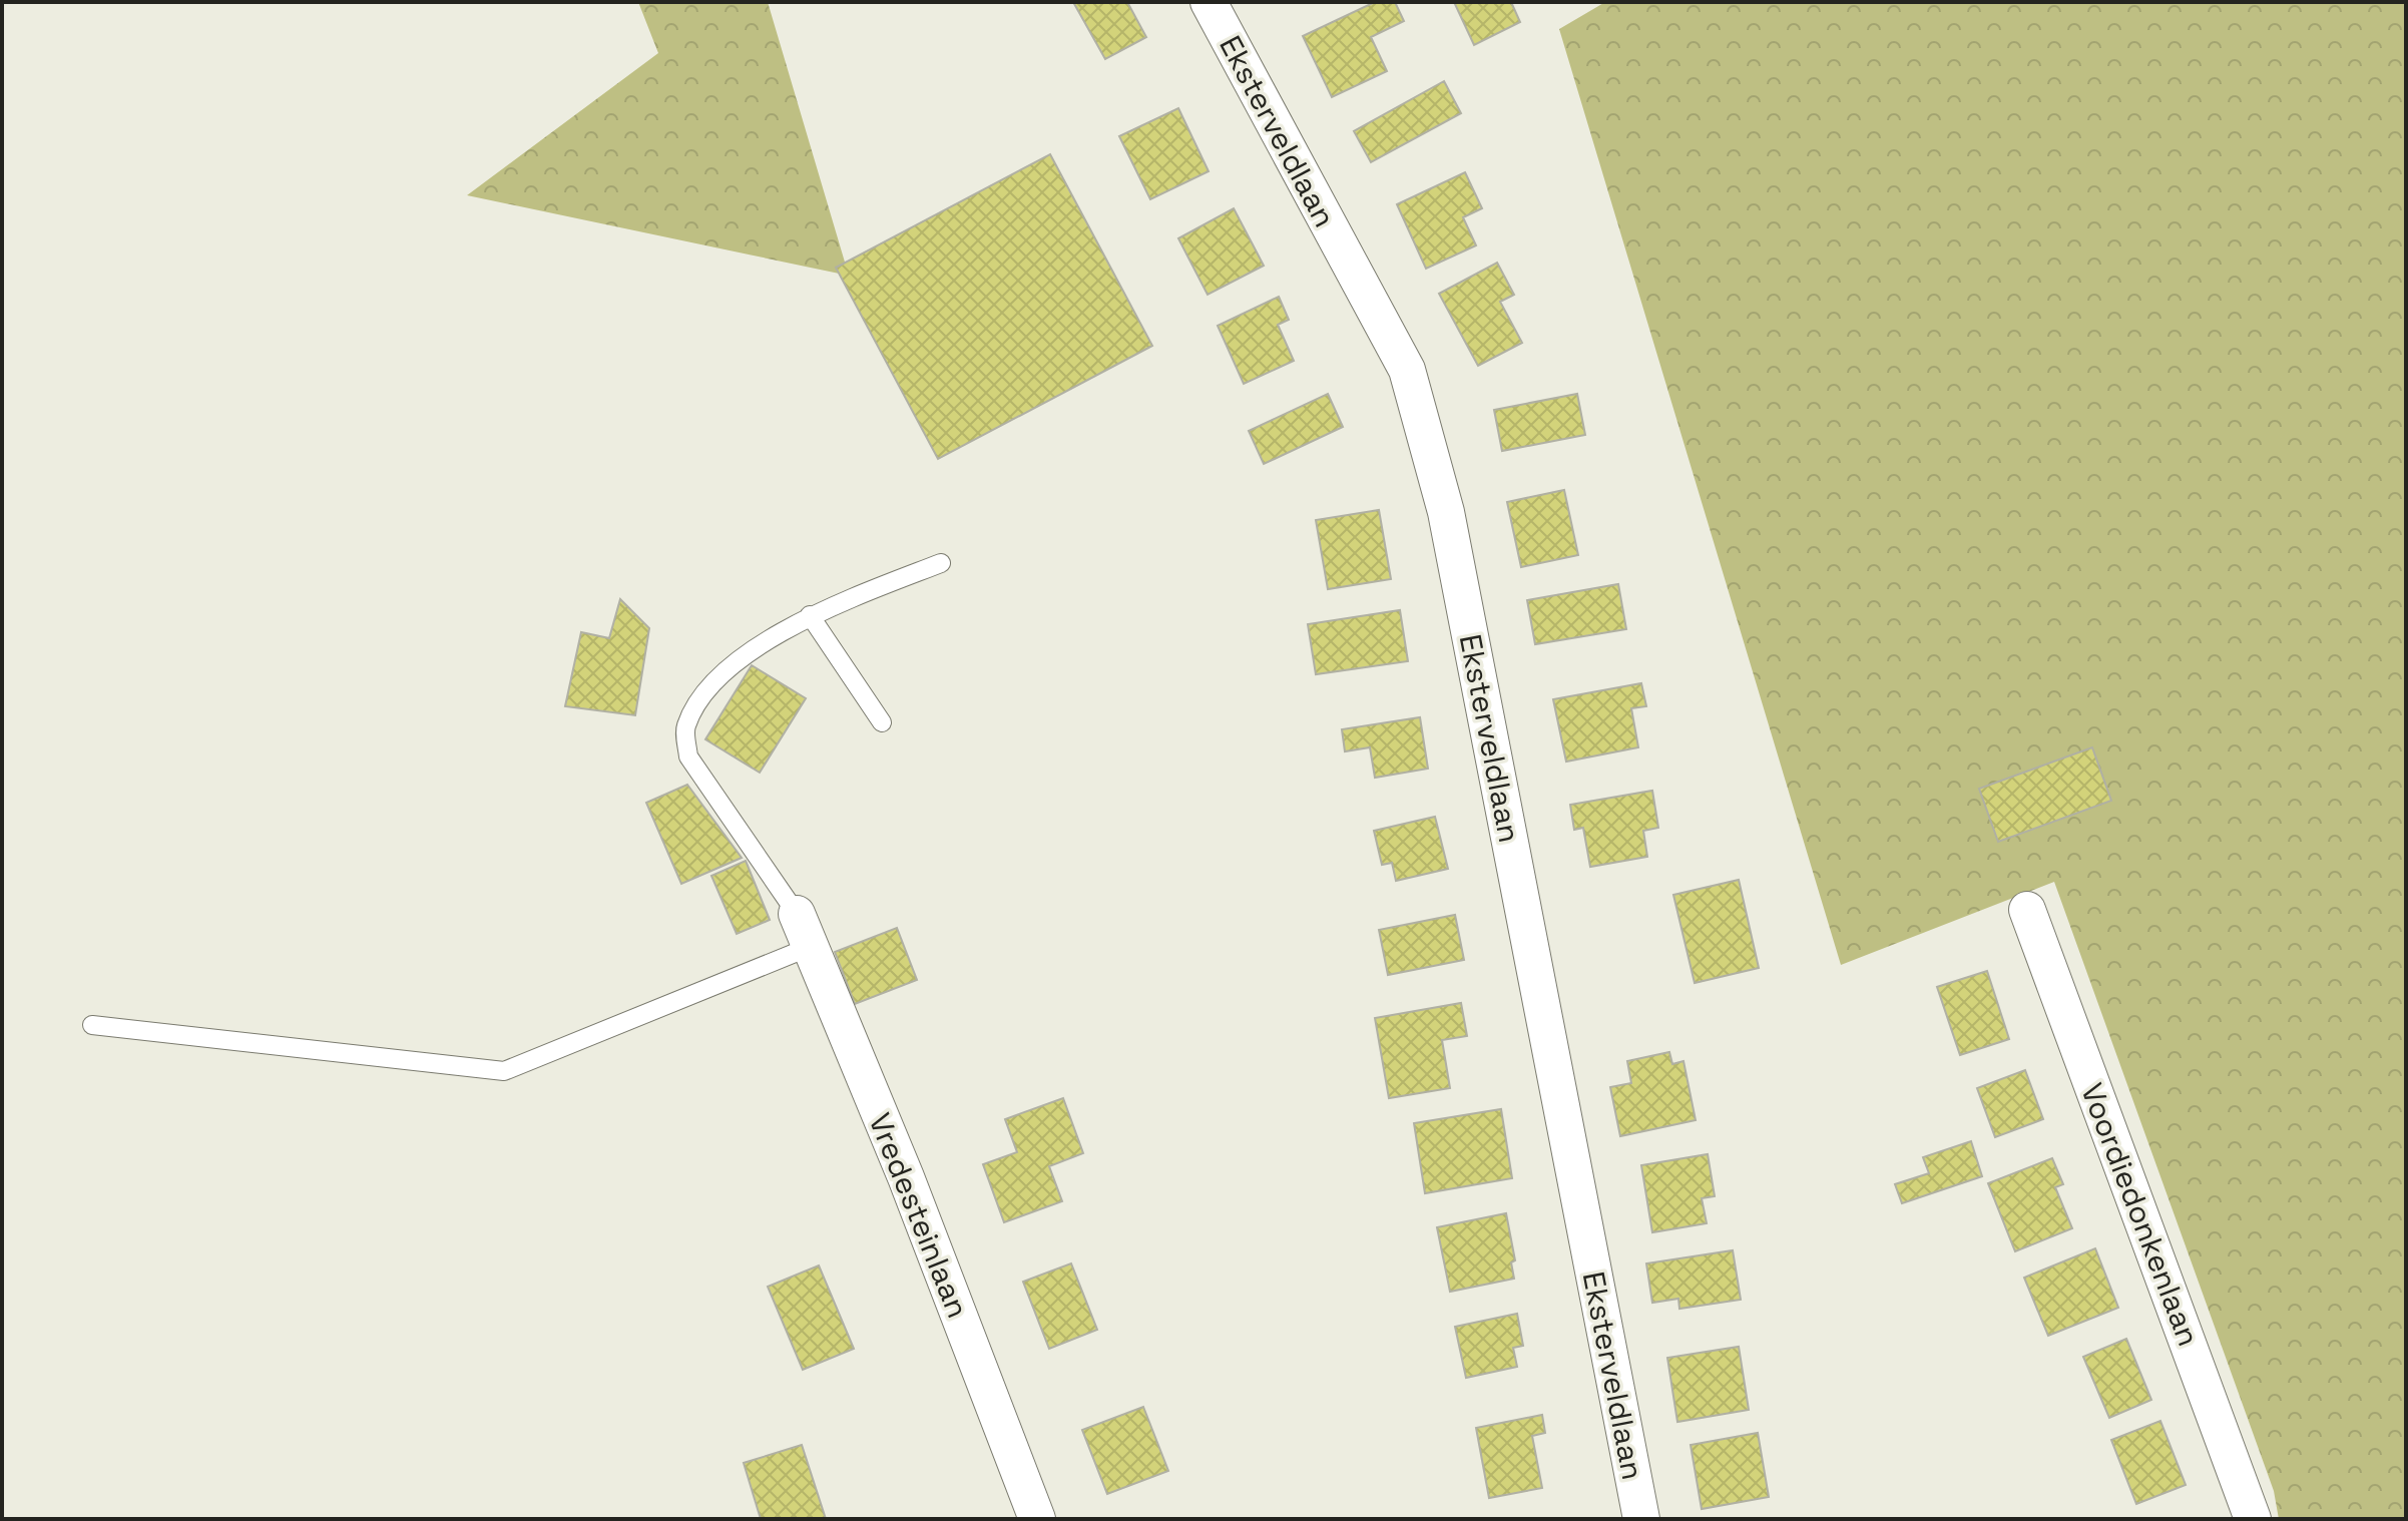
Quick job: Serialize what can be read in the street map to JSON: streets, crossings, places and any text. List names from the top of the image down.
{
  "streets": {
    "street": ["Eksterveldlaan", "Voordiedonkenlaan", "Vredesteinlaan"]
  }
}
